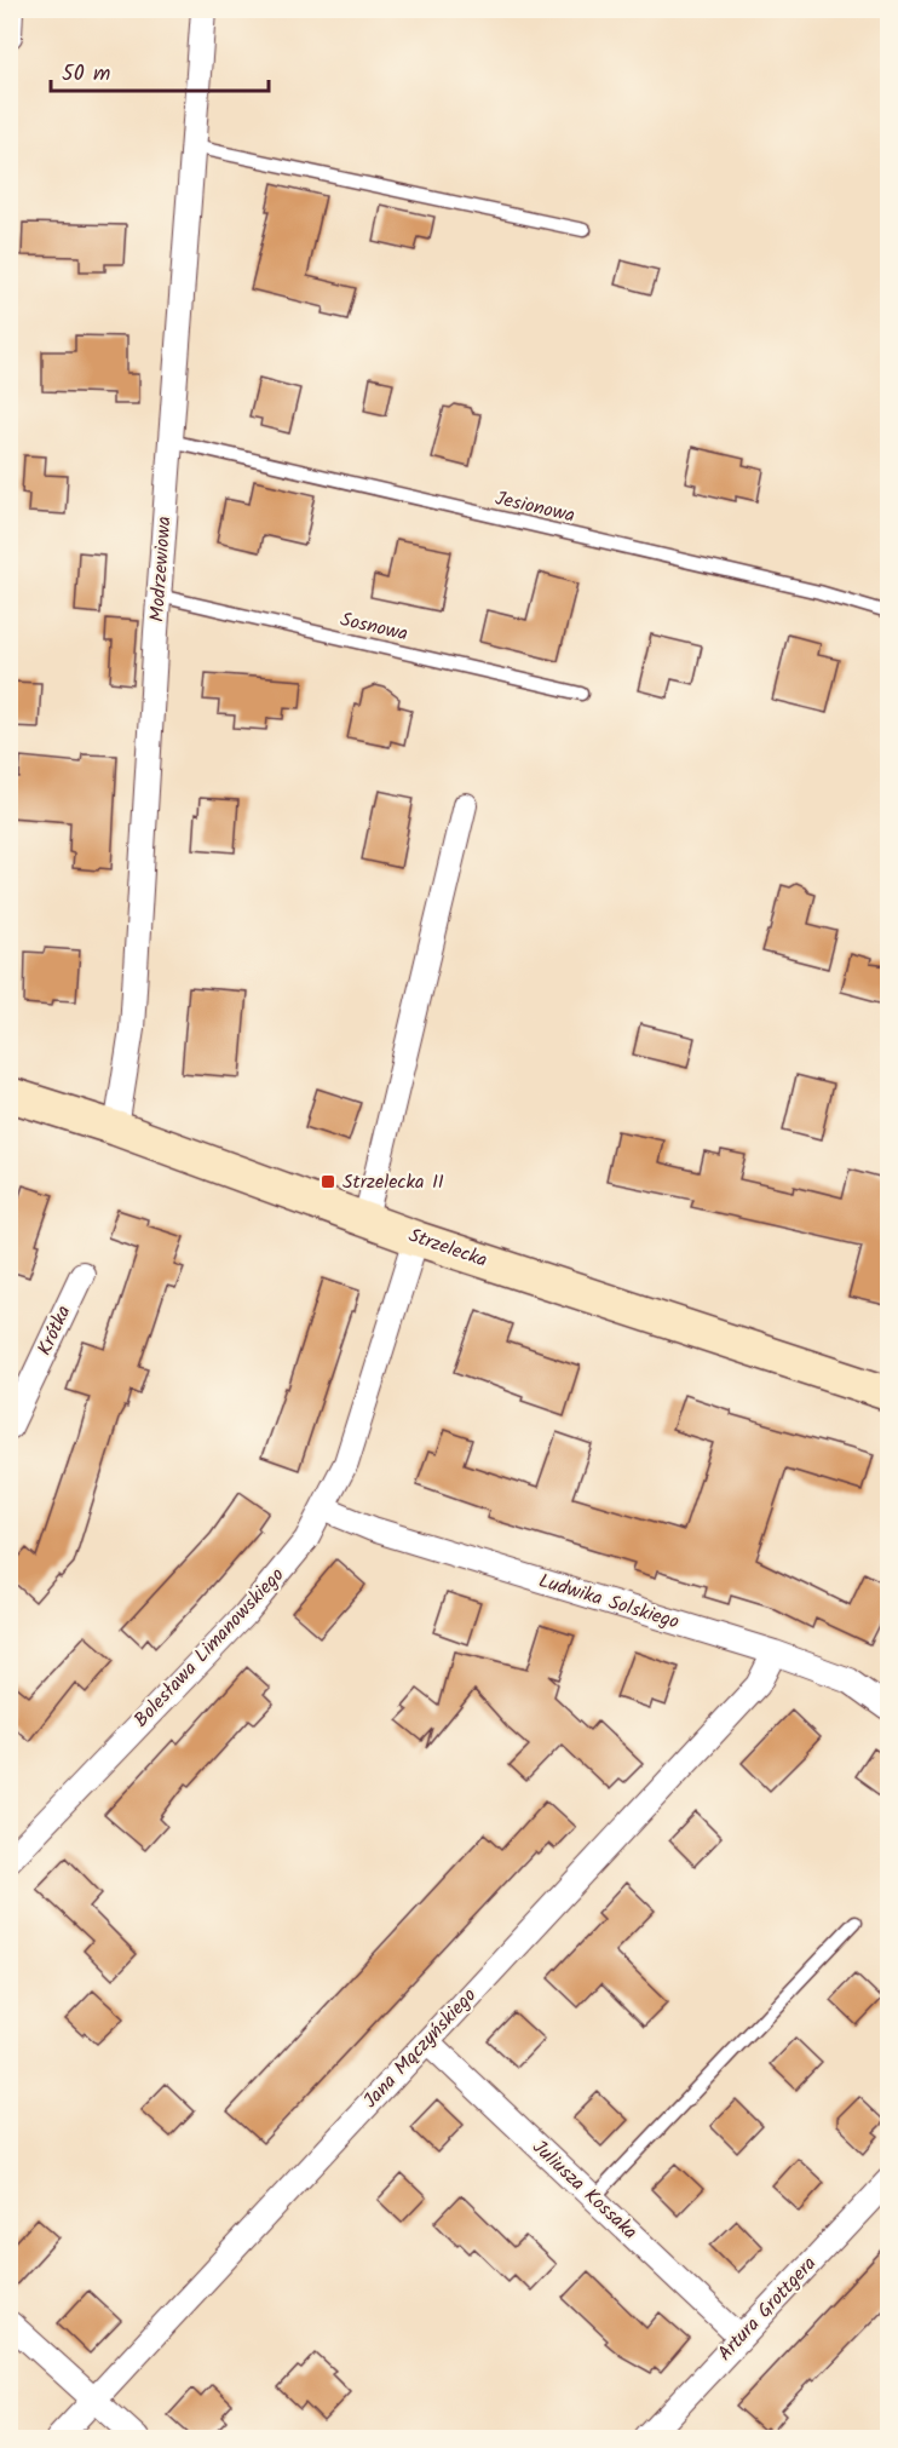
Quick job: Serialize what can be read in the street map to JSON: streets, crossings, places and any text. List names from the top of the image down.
{
  "streets": {
    "street": [
      "Modrzewiowa",
      "Strzelecka",
      "Krótka",
      "Ludwika Solskiego",
      "Bolesława Limanowskiego",
      "Jana Mączyńskiego",
      "Juliusza Kossaka",
      "Artura Grottgera"
    ],
    "lane": ["Jesionowa", "Sosnowa"]
  },
  "crossings": [
    ["Jesionowa", "Modrzewiowa"],
    ["Modrzewiowa", "Sosnowa"],
    ["Modrzewiowa", "Strzelecka"],
    ["Strzelecka", "Bolesława Limanowskiego"],
    ["Ludwika Solskiego", "Bolesława Limanowskiego"],
    ["Ludwika Solskiego", "Jana Mączyńskiego"],
    ["Jana Mączyńskiego", "Juliusza Kossaka"],
    ["Juliusza Kossaka", "Artura Grottgera"]
  ],
  "places": {
    "transit": ["Strzelecka II"]
  },
  "scale_bar": "50 m"
}
